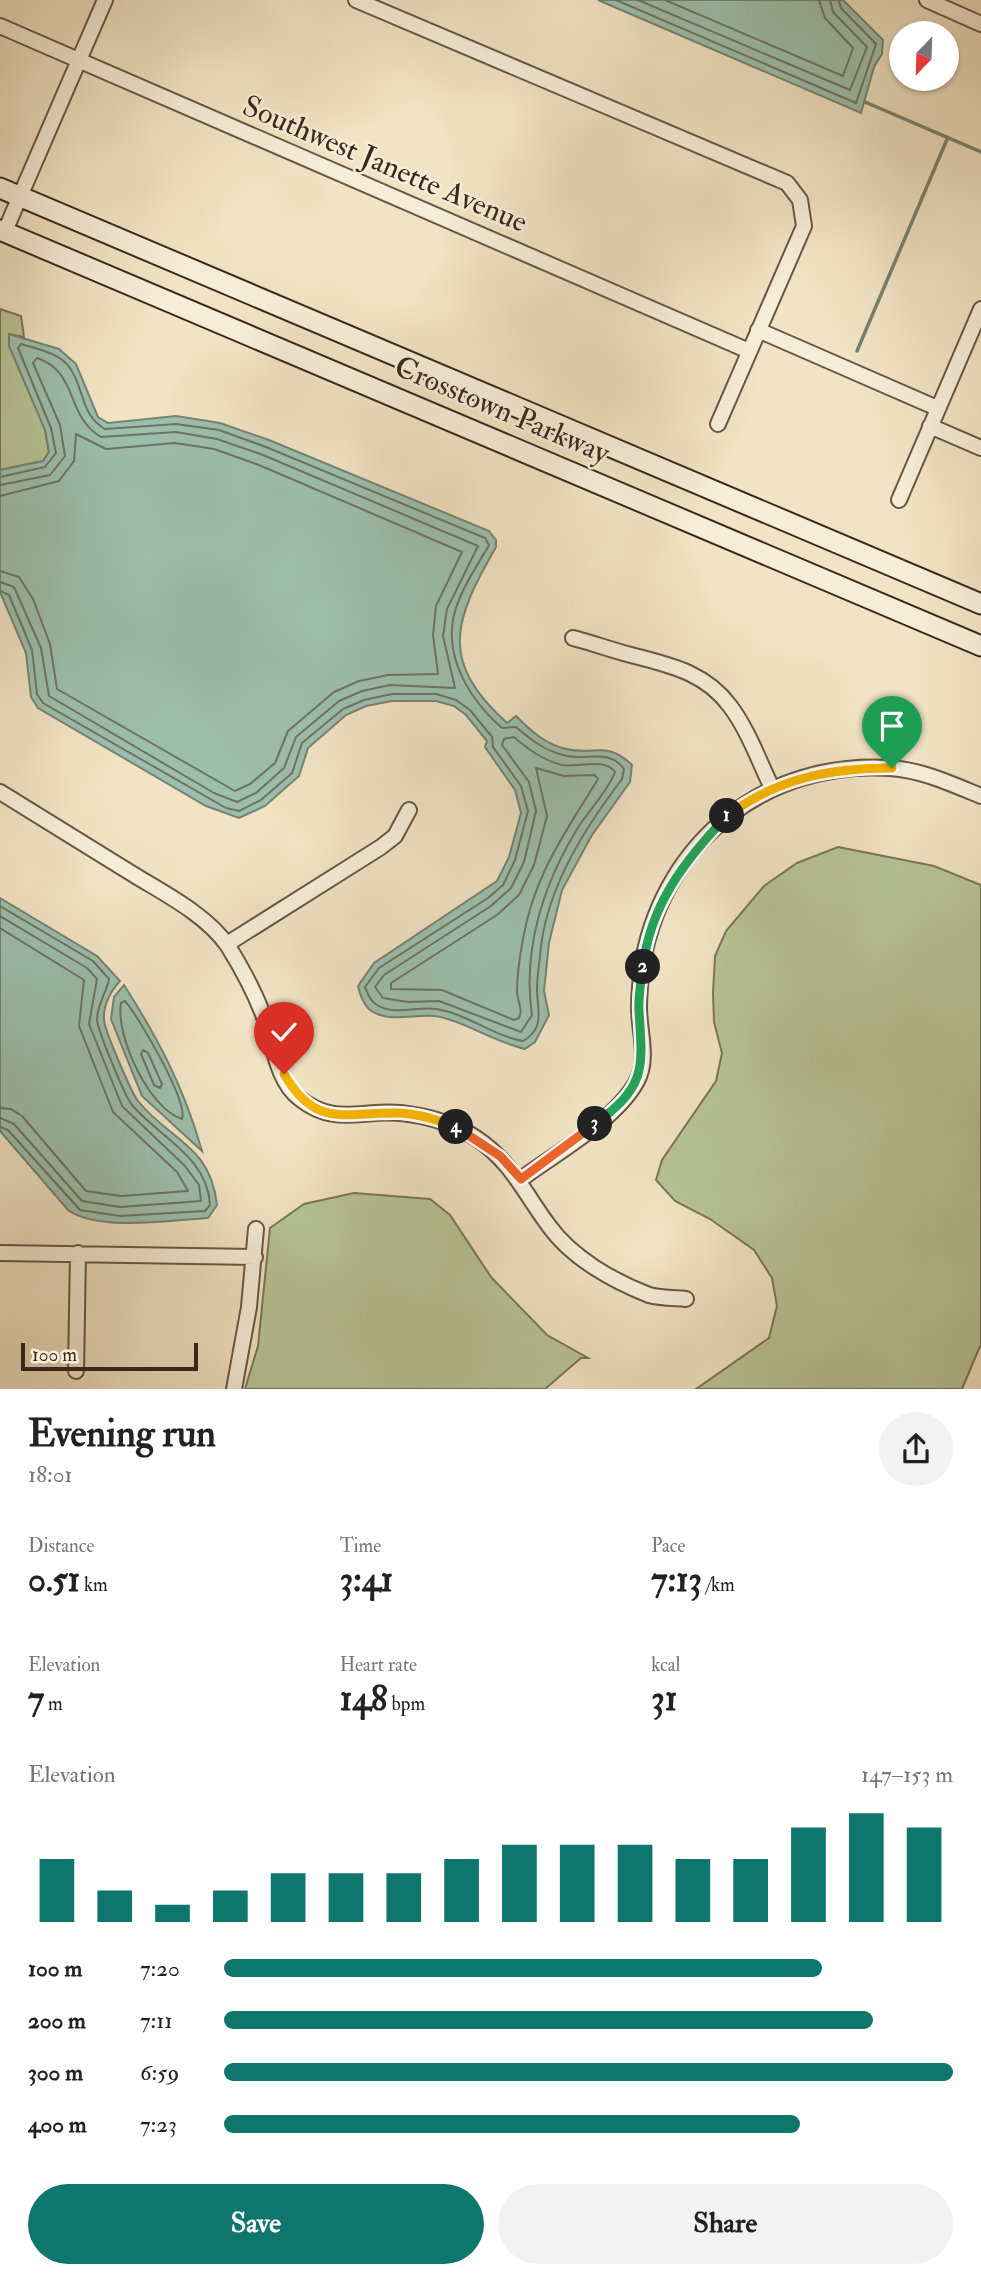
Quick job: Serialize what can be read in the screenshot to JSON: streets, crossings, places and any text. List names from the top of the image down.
{
  "streets": {
    "main road": ["Crosstown Parkway"],
    "street": ["Southwest Janette Avenue"]
  },
  "scale_bar": "100 m",
  "north": "bottom left",
  "page": {
    "pins": [
      "1",
      "2",
      "3",
      "4"
    ],
    "scale": "100 m",
    "heading": ["Evening run", "18:01"],
    "stats": [
      ["Distance", "0.51 km"],
      ["Time", "3:41"],
      ["Pace", "7:13 /km"],
      ["Elevation", "7 m"],
      ["Heart rate", "148 bpm"],
      ["kcal", "31"]
    ],
    "chart": ["Elevation", "147–153 m"],
    "list": [
      {
        "name": "100 m",
        "note": "7:20"
      },
      {
        "name": "200 m",
        "note": "7:11"
      },
      {
        "name": "300 m",
        "note": "6:59"
      },
      {
        "name": "400 m",
        "note": "7:23"
      }
    ],
    "buttons": ["Save", "Share"]
  }
}
